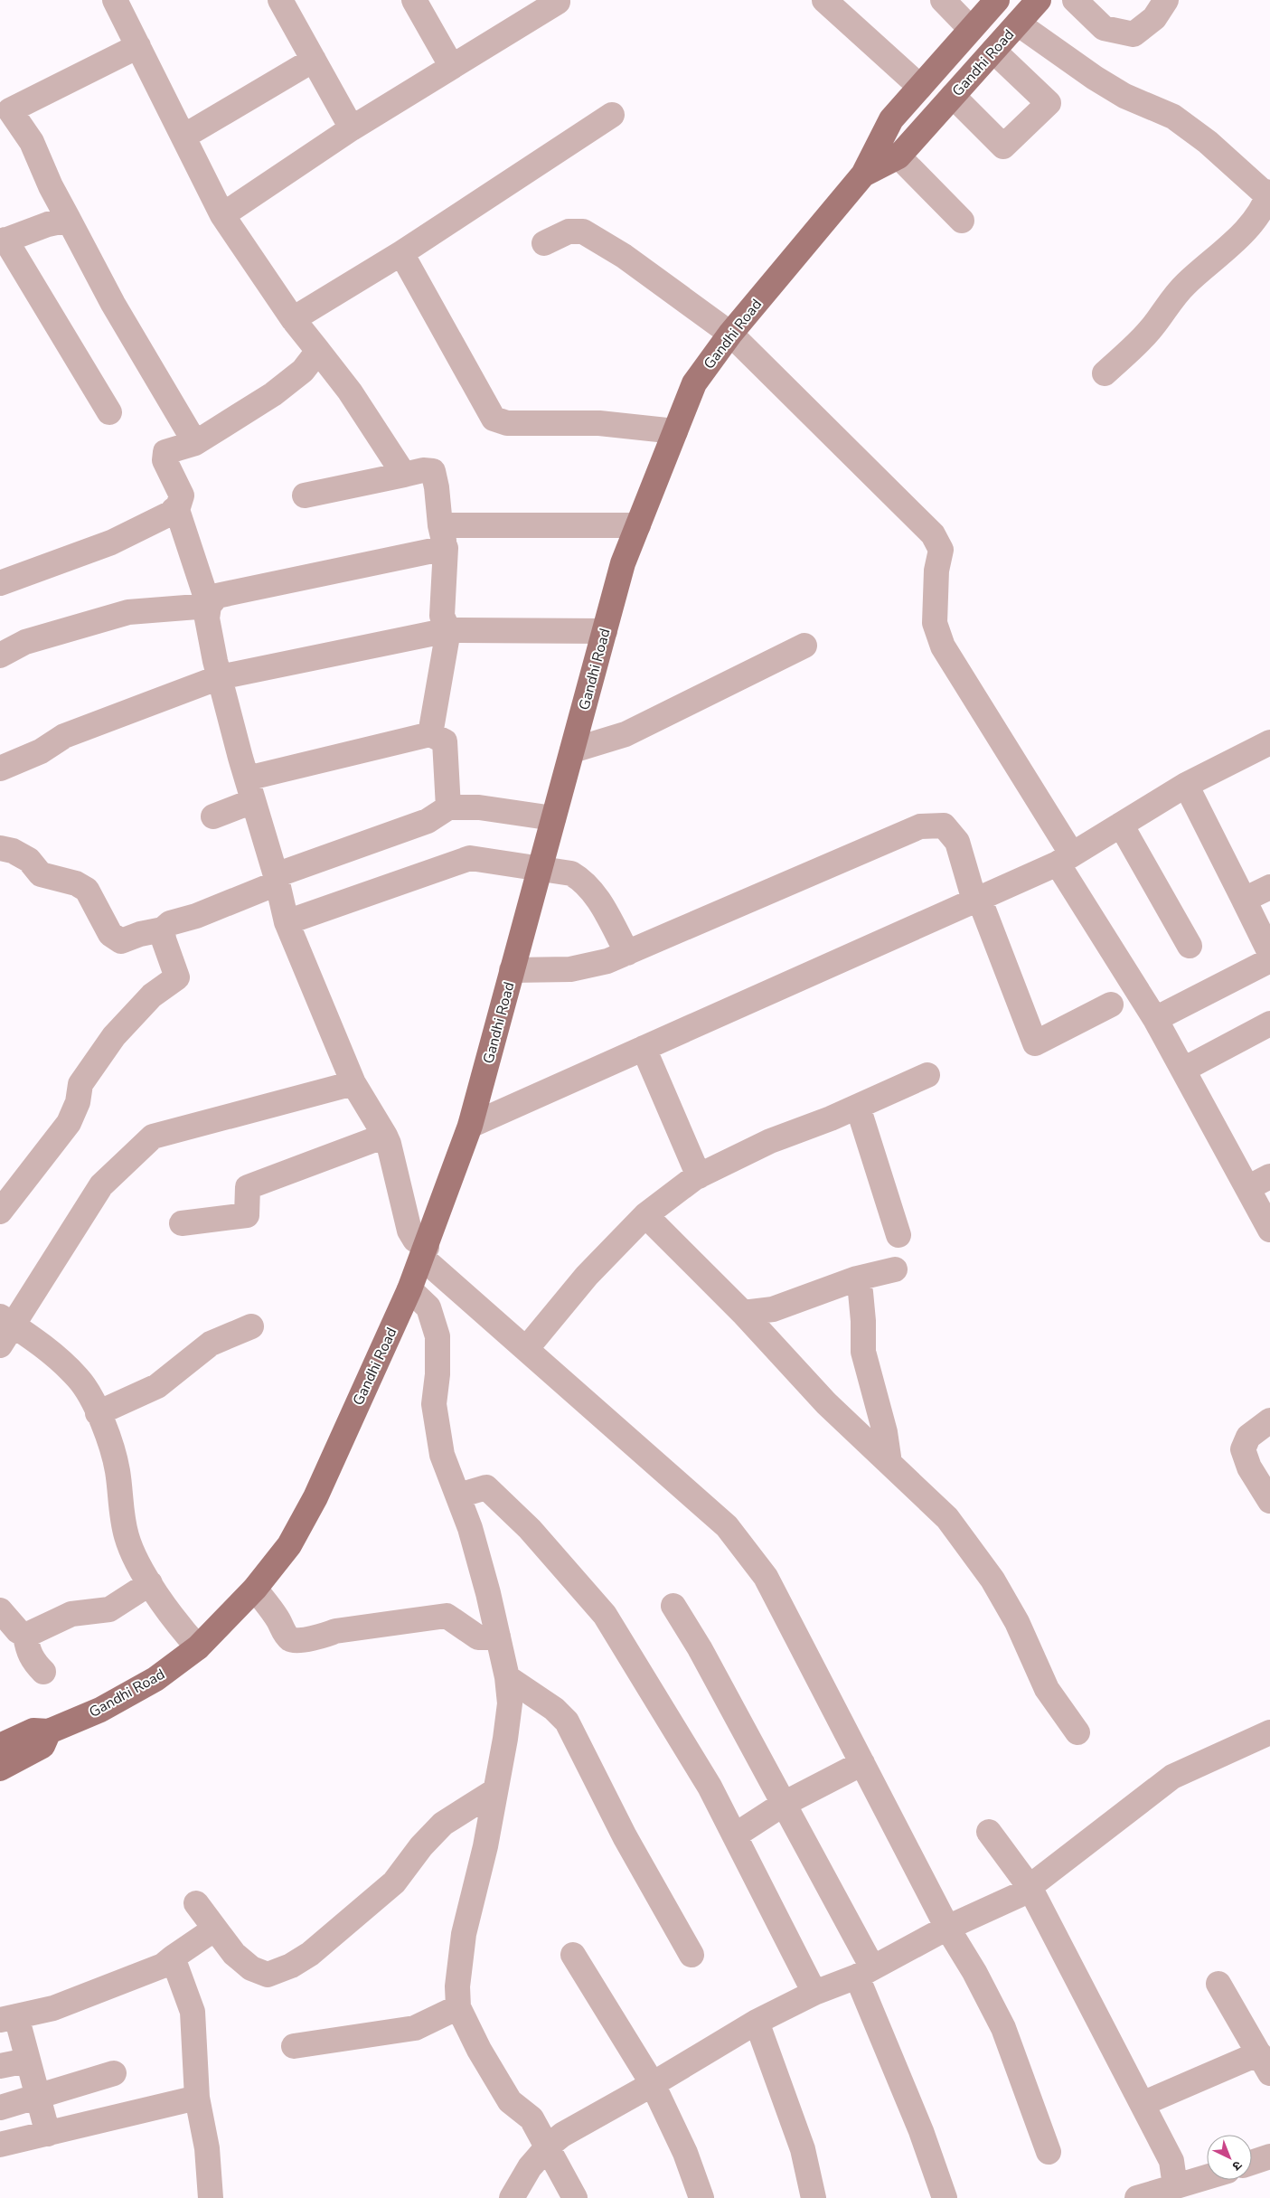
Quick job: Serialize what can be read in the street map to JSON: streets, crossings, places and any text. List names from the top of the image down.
{
  "streets": {
    "main road": ["Gandhi Road"]
  },
  "north": "bottom right"
}
